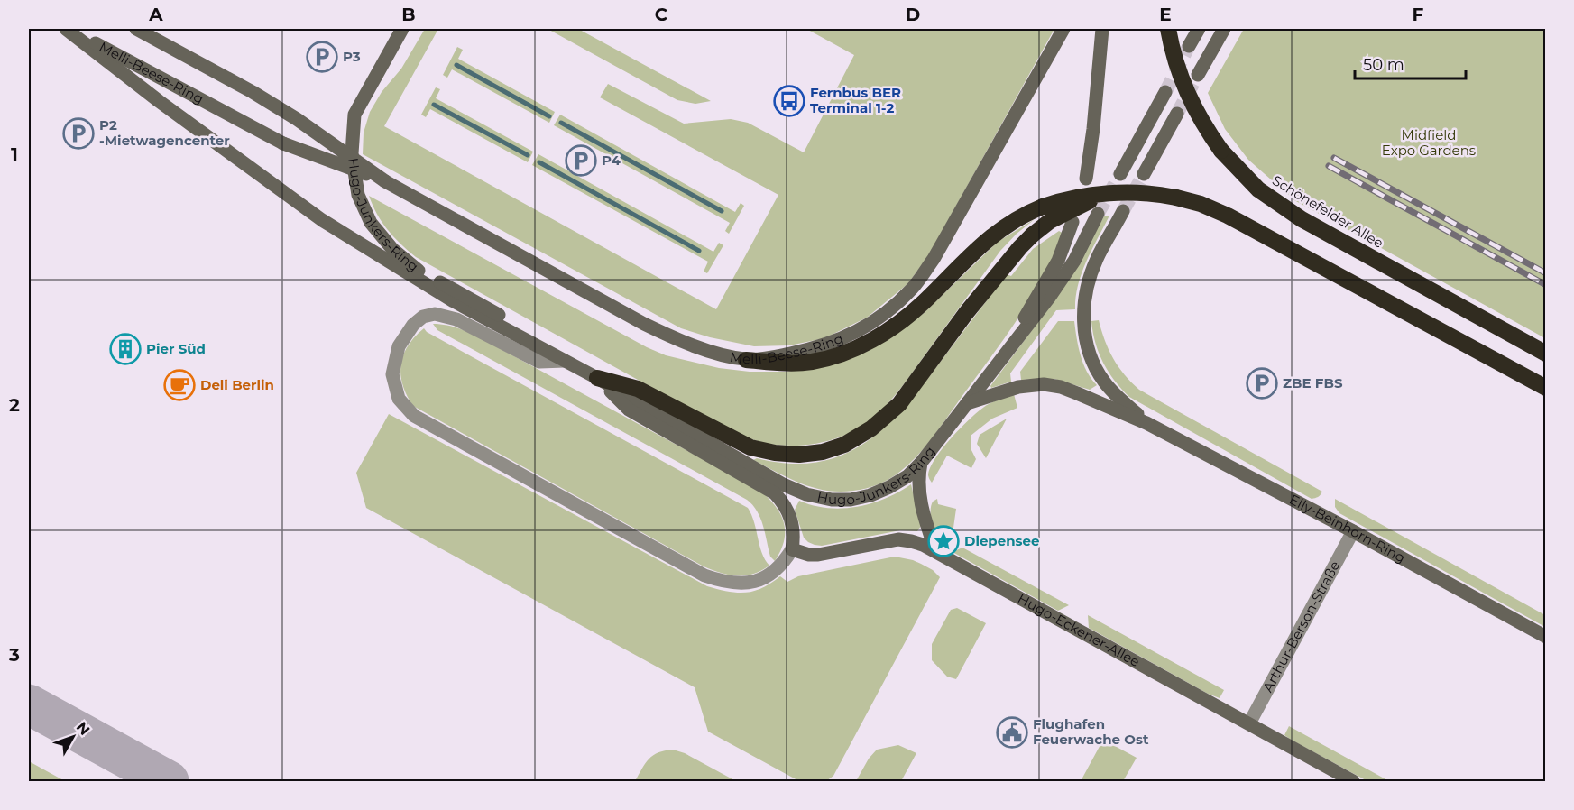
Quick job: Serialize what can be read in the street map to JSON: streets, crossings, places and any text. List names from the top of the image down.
{
  "streets": {
    "highway": ["Schönefelder Allee"],
    "street": [
      "Melli-Beese-Ring",
      "Hugo-Junkers-Ring",
      "Elly-Beinhorn-Ring",
      "Arthur-Berson-Straße",
      "Hugo-Eckener-Allee"
    ]
  },
  "crossings": [
    ["Melli-Beese-Ring", "Hugo-Junkers-Ring"],
    ["Hugo-Junkers-Ring", "Elly-Beinhorn-Ring"],
    ["Hugo-Junkers-Ring", "Hugo-Eckener-Allee"],
    ["Elly-Beinhorn-Ring", "Arthur-Berson-Straße"],
    ["Arthur-Berson-Straße", "Hugo-Eckener-Allee"]
  ],
  "parks": ["Midfield Expo Gardens"],
  "places": {
    "parking": [
      "P3",
      "P2 -Mietwagencenter",
      "P4",
      "ZBE FBS"
    ],
    "bus stop": ["Fernbus BER Terminal 1-2"],
    "building": ["Pier Süd"],
    "cafe": ["Deli Berlin"],
    "place": ["Diepensee"],
    "public building": ["Flughafen Feuerwache Ost"]
  },
  "scale_bar": "50 m",
  "north": "top right",
  "grid": {
    "columns": [
      "A",
      "B",
      "C",
      "D",
      "E",
      "F"
    ],
    "rows": ["1", "2", "3"]
  }
}
